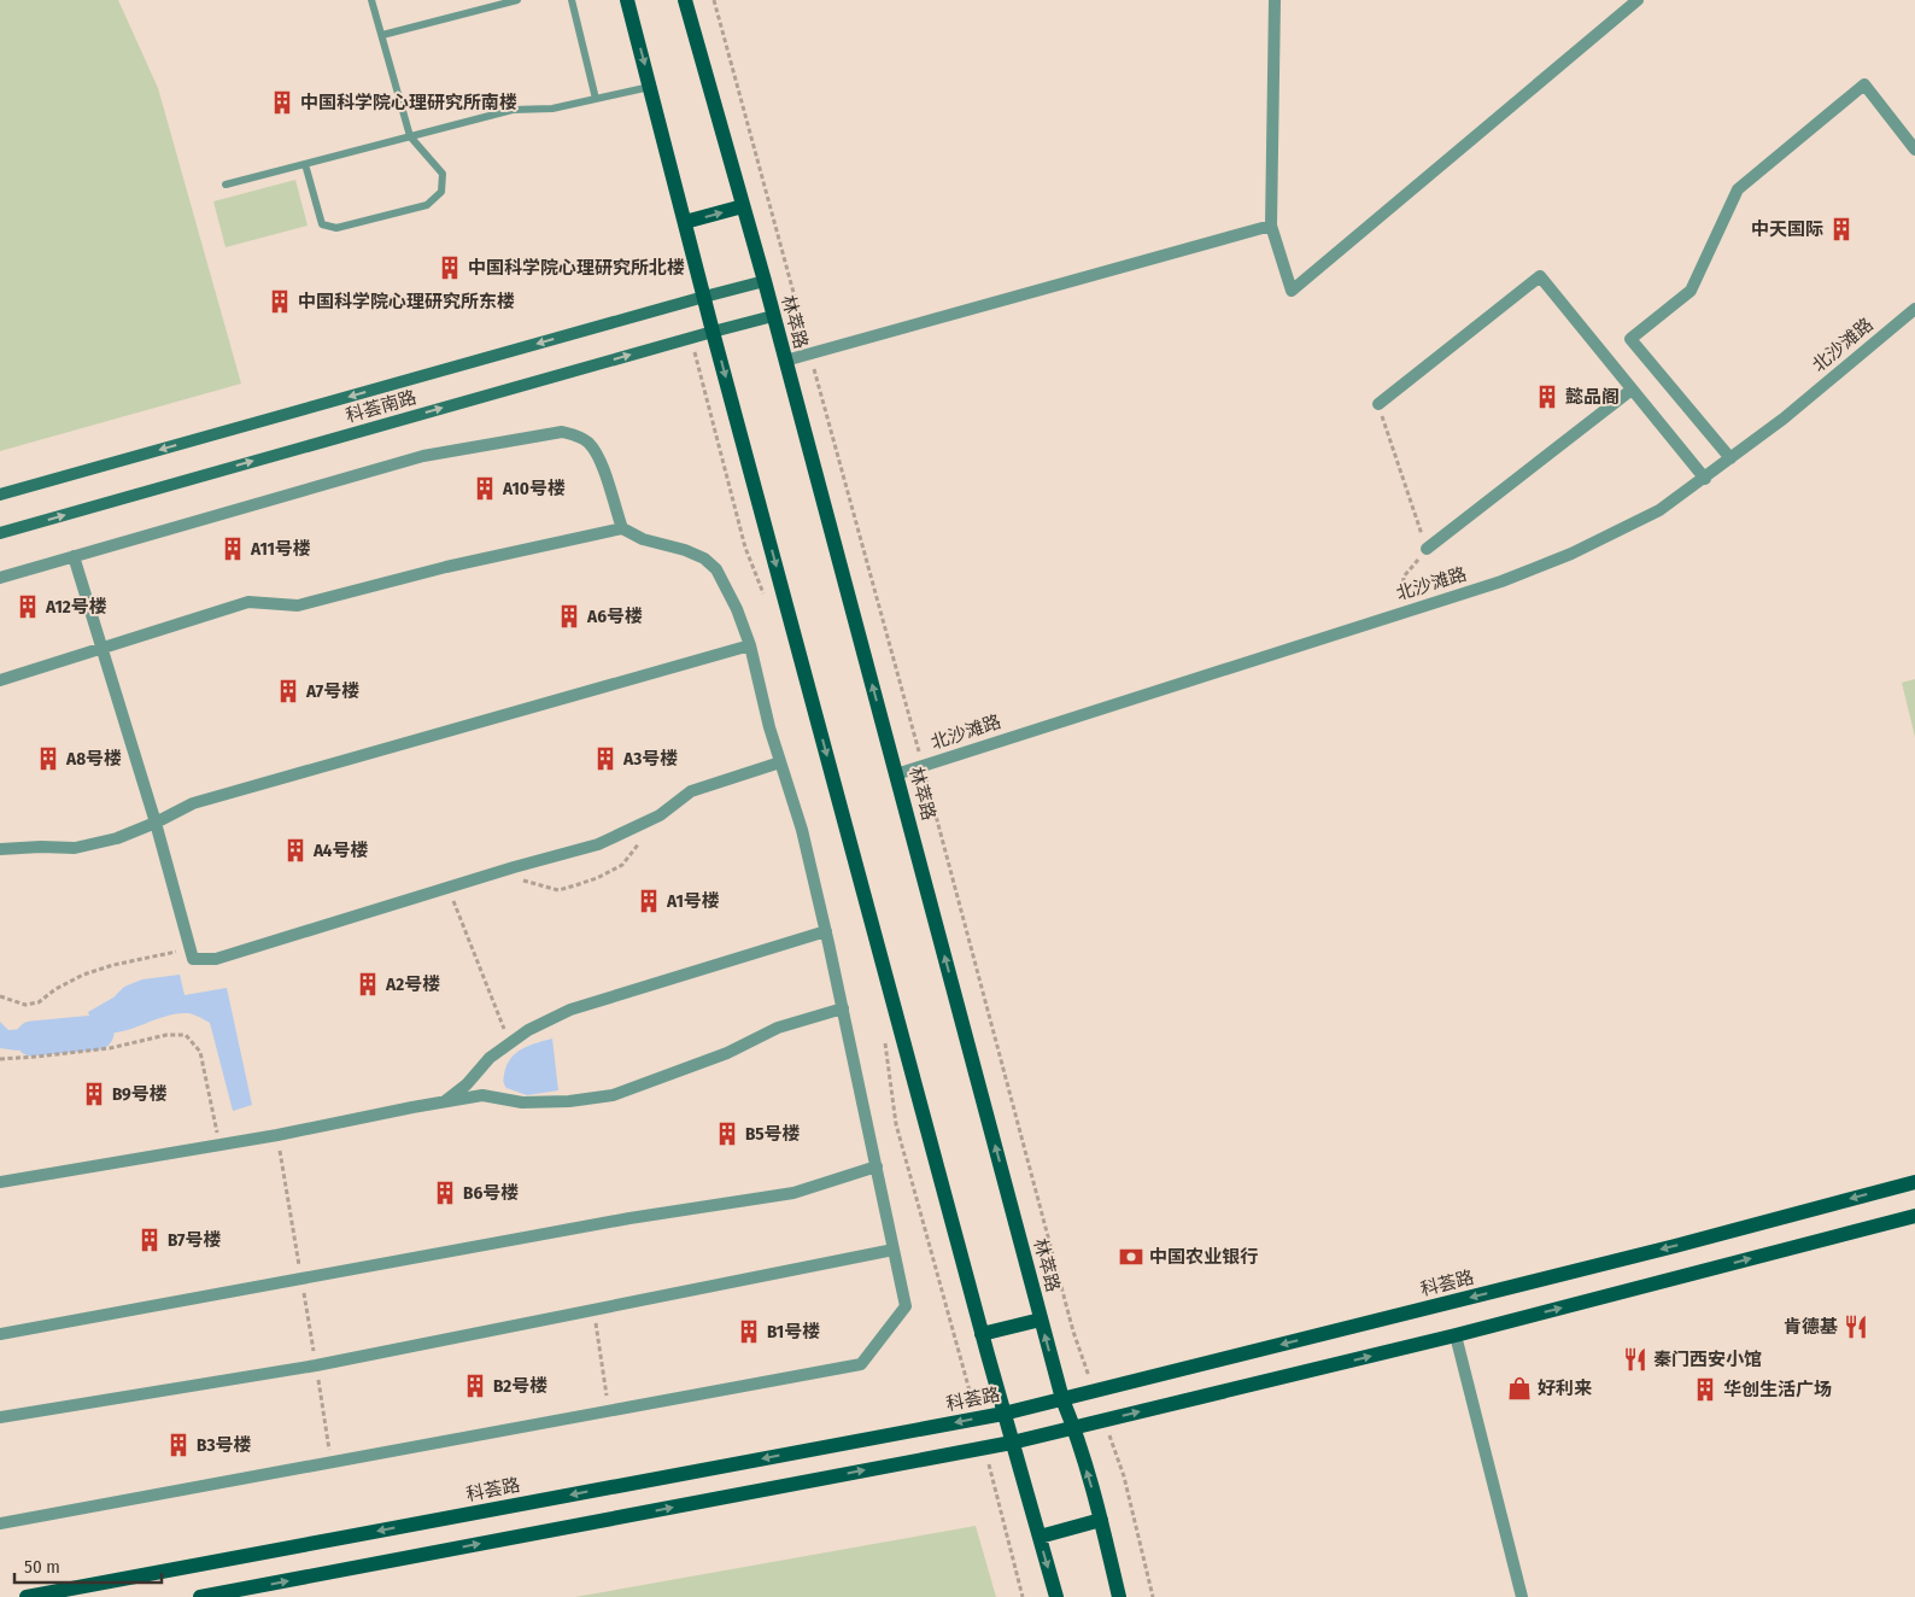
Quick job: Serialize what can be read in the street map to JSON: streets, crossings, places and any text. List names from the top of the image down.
{
  "streets": {
    "main road": ["林萃路", "科荟路"],
    "street": ["北沙滩路", "科荟南路"]
  },
  "crossings": [
    ["林萃路", "北沙滩路"],
    ["林萃路", "科荟南路"],
    ["林萃路", "科荟路"]
  ],
  "places": {
    "building": [
      "中国科学院心理研究所南楼",
      "中天国际",
      "中国科学院心理研究所北楼",
      "中国科学院心理研究所东楼",
      "懿品阁",
      "A10号楼",
      "A11号楼",
      "A12号楼",
      "A6号楼",
      "A7号楼",
      "A8号楼",
      "A3号楼",
      "A4号楼",
      "A1号楼",
      "A2号楼",
      "B9号楼",
      "B5号楼",
      "B6号楼",
      "B7号楼",
      "B1号楼",
      "B2号楼",
      "华创生活广场",
      "B3号楼"
    ],
    "bank": ["中国农业银行"],
    "restaurant": ["肯德基", "秦门西安小馆"],
    "shop": ["好利来"]
  },
  "scale_bar": "50 m"
}
